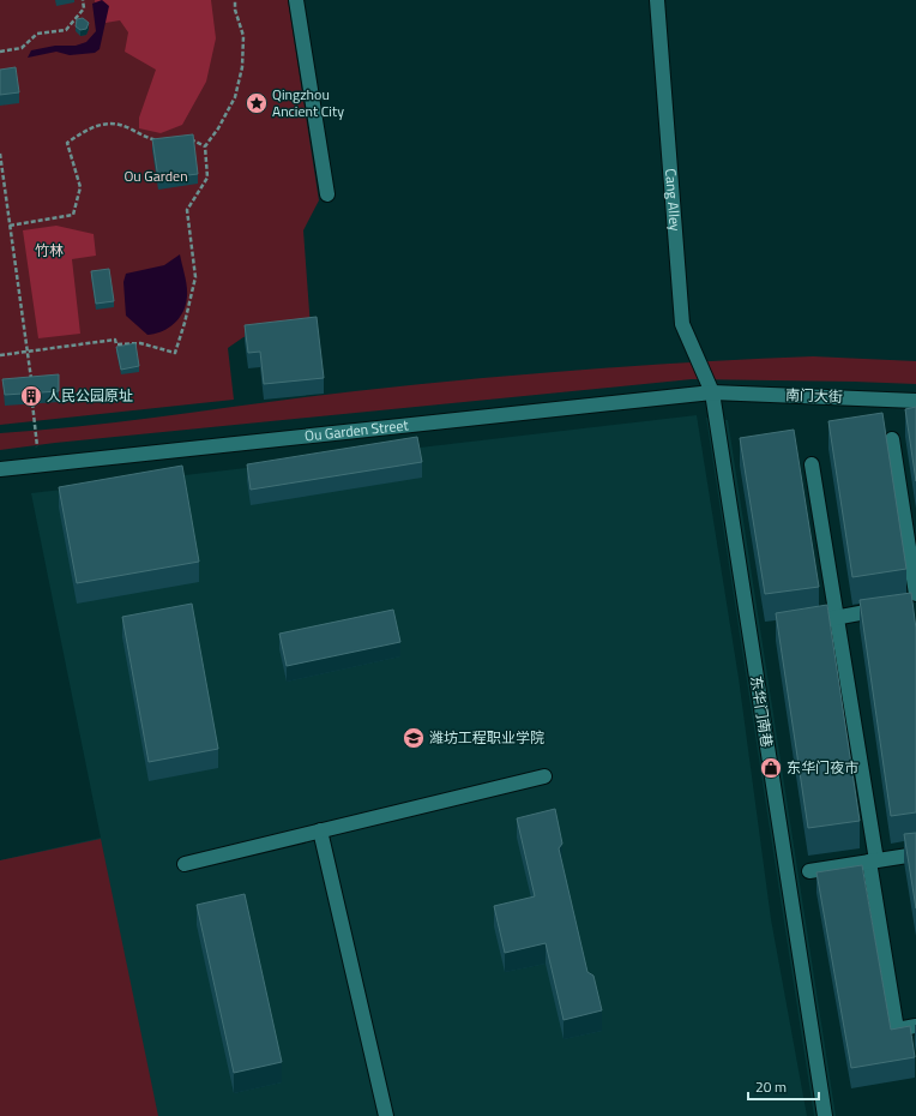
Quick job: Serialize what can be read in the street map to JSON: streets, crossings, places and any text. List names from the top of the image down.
{
  "streets": {
    "street": [
      "Cang Alley",
      "南门大街",
      "Ou Garden Street",
      "东华门南巷"
    ]
  },
  "crossings": [
    ["Cang Alley", "南门大街"],
    ["Cang Alley", "Ou Garden Street"],
    ["Cang Alley", "东华门南巷"],
    ["南门大街", "Ou Garden Street"],
    ["南门大街", "东华门南巷"],
    ["Ou Garden Street", "东华门南巷"]
  ],
  "parks": ["Ou Garden", "竹林"],
  "places": {
    "place": ["Qingzhou Ancient City"],
    "building": ["人民公园原址"],
    "school or university": ["潍坊工程职业学院"],
    "shop": ["东华门夜市"]
  },
  "scale_bar": "20 m"
}
